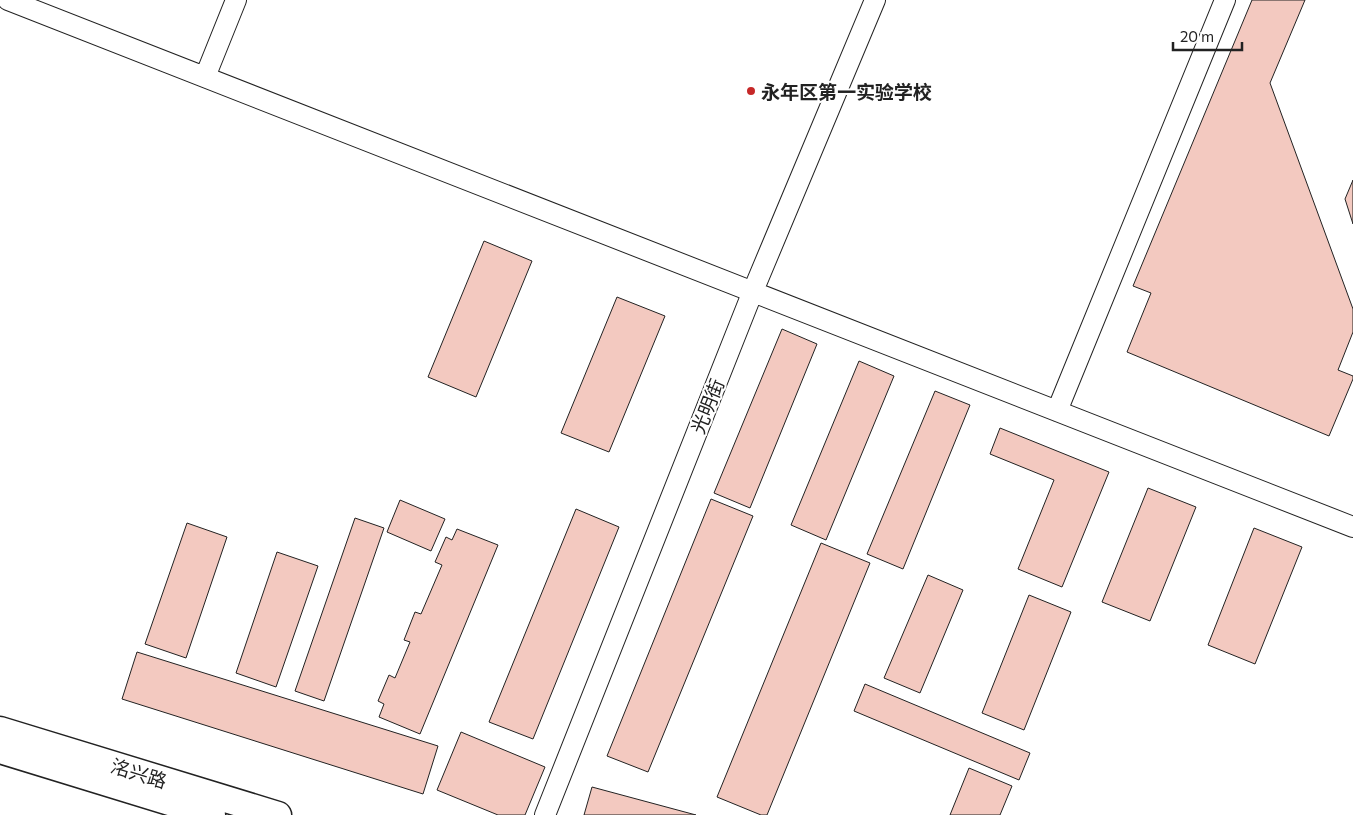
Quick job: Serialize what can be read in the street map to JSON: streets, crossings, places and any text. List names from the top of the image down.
{
  "streets": {
    "street": ["光明街", "洺兴路"]
  },
  "places": ["永年区第一实验学校"],
  "scale_bar": "20 m"
}
